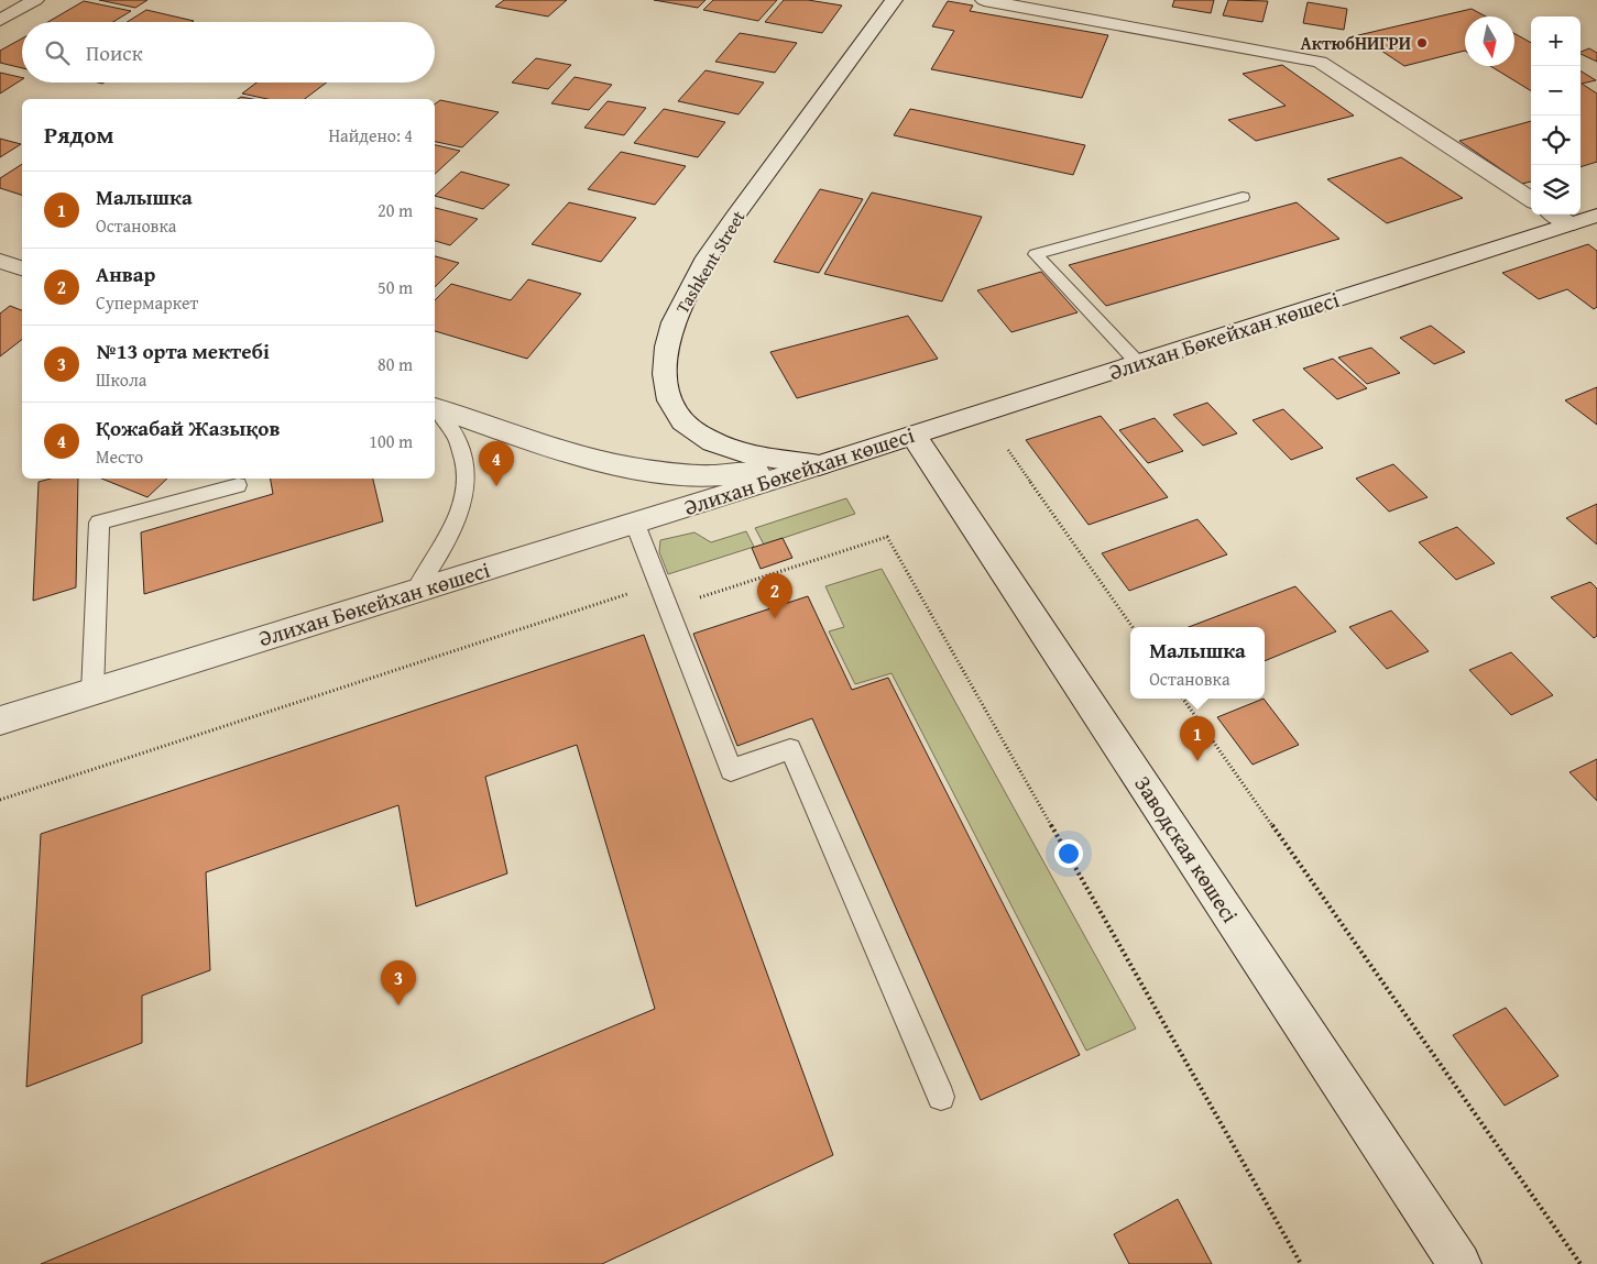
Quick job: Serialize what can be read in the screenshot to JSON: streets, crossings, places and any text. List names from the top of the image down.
{
  "streets": {
    "street": ["Tashkent Street", "Әлихан Бөкейхан көшесі", "Заводская көшесі"]
  },
  "crossings": [
    ["Tashkent Street", "Әлихан Бөкейхан көшесі"],
    ["Әлихан Бөкейхан көшесі", "Заводская көшесі"]
  ],
  "places": ["АктюбНИГРИ"],
  "north": "bottom",
  "page": {
    "map_buttons": ["+", "−"],
    "search": "Поиск",
    "heading": ["Рядом", "Найдено: 4"],
    "list": [
      {
        "mark": "1",
        "name": "Малышка",
        "note": "Остановка",
        "value": "20 m"
      },
      {
        "mark": "2",
        "name": "Анвар",
        "note": "Супермаркет",
        "value": "50 m"
      },
      {
        "mark": "3",
        "name": "№13 орта мектебі",
        "note": "Школа",
        "value": "80 m"
      },
      {
        "mark": "4",
        "name": "Қожабай Жазықов",
        "note": "Место",
        "value": "100 m"
      }
    ],
    "pins": [
      "4",
      "2",
      "1",
      "3"
    ],
    "popup": ["Малышка", "Остановка"]
  }
}
